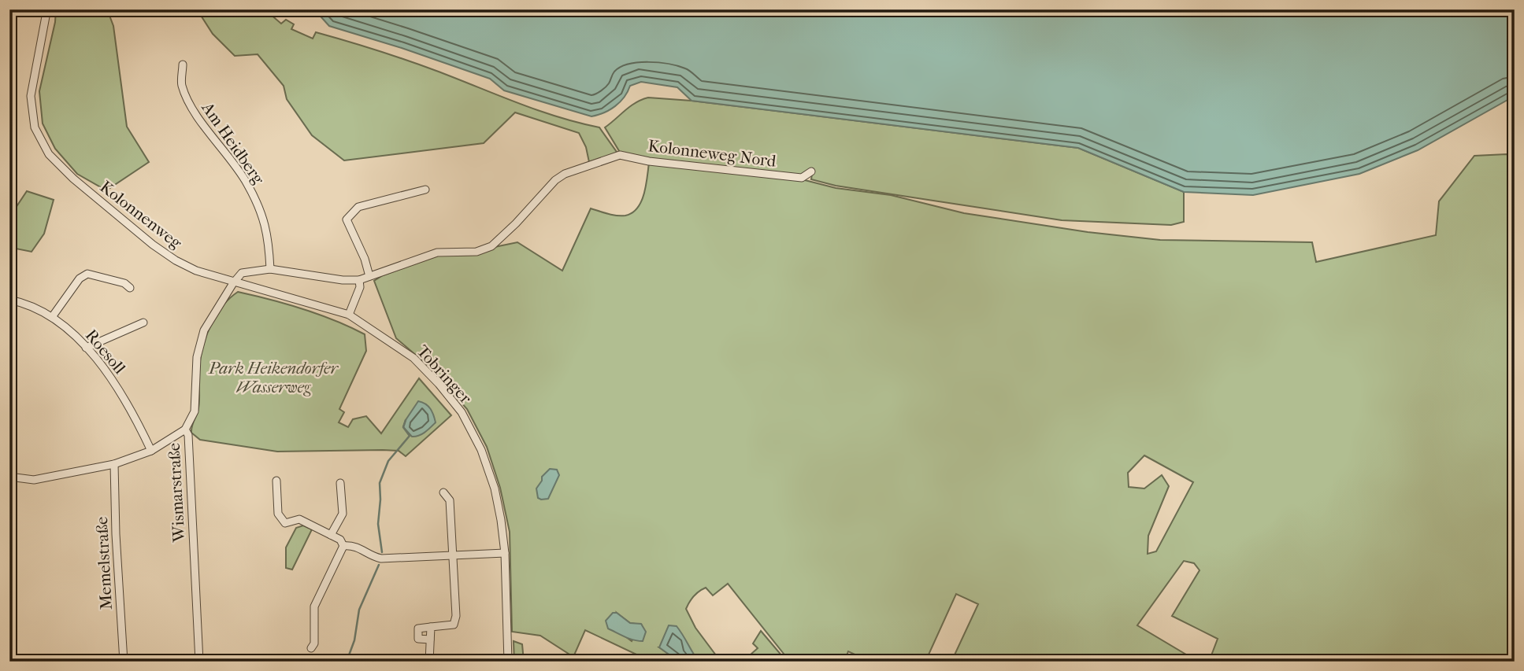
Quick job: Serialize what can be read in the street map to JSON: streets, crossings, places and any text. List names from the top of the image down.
{
  "streets": {
    "street": [
      "Am Heidberg",
      "Kolonneweg Nord",
      "Kolonnenweg",
      "Roesoll",
      "Tobringer",
      "Wismarstraße",
      "Memelstraße"
    ]
  },
  "crossings": [
    ["Kolonnenweg", "Tobringer"]
  ],
  "parks": ["Park Heikendorfer Wasserweg"]
}
